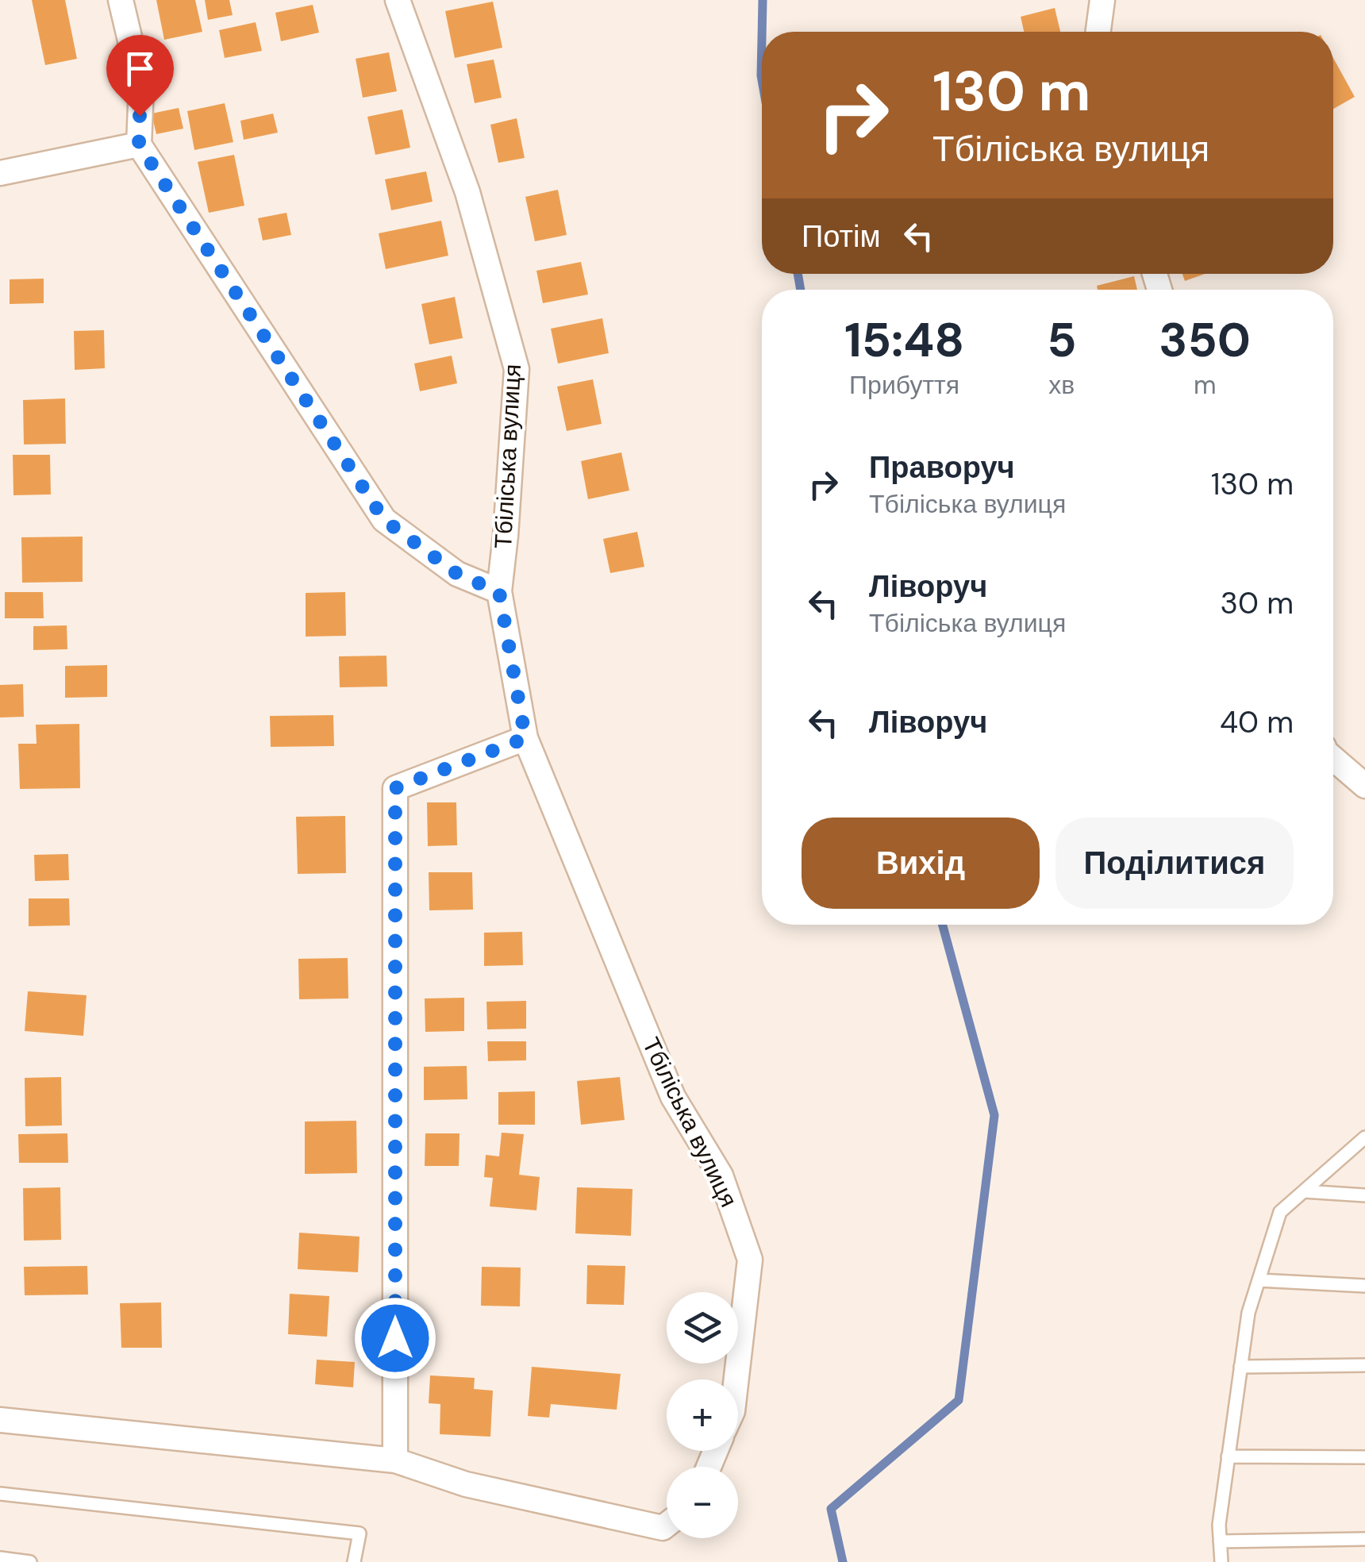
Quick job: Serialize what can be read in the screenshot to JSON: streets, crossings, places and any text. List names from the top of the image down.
{
  "streets": {
    "street": ["Тбіліська вулиця"]
  },
  "page": {
    "turn": ["130 m", "Тбіліська вулиця"],
    "then": "Потім",
    "eta": [
      "15:48",
      "Прибуття",
      "5",
      "хв",
      "350",
      "m"
    ],
    "list": [
      {
        "name": "Праворуч",
        "note": "Тбіліська вулиця",
        "value": "130 m"
      },
      {
        "name": "Ліворуч",
        "note": "Тбіліська вулиця",
        "value": "30 m"
      },
      {
        "name": "Ліворуч",
        "value": "40 m"
      }
    ],
    "buttons": ["Вихід", "Поділитися"],
    "map_buttons": ["+", "−"]
  }
}
